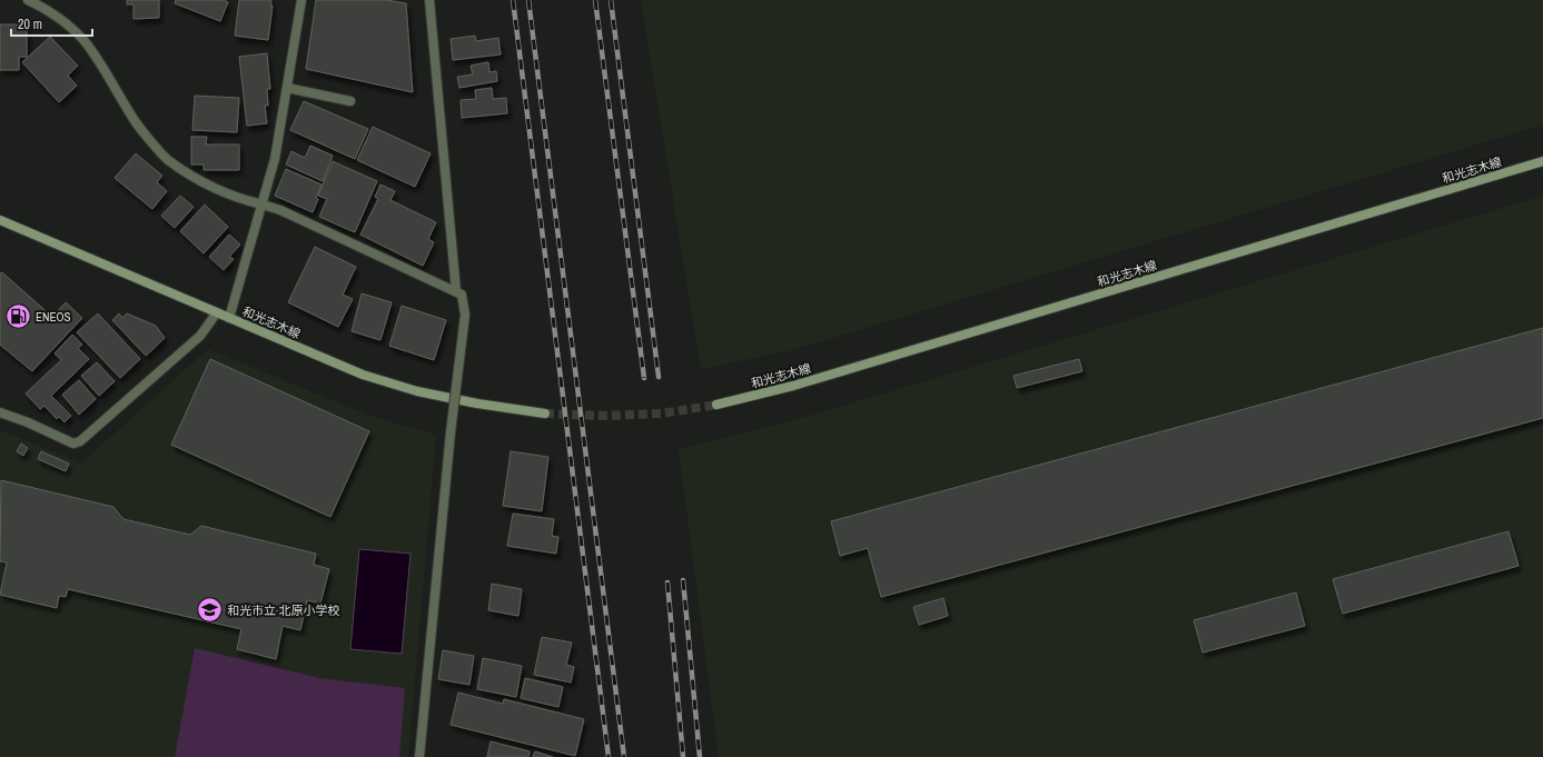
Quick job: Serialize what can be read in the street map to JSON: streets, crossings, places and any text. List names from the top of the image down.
{
  "streets": {
    "main road": ["和光志木線"]
  },
  "places": {
    "fuel station": ["ENEOS"],
    "school or university": ["和光市立 北原小学校"]
  },
  "scale_bar": "20 m"
}
